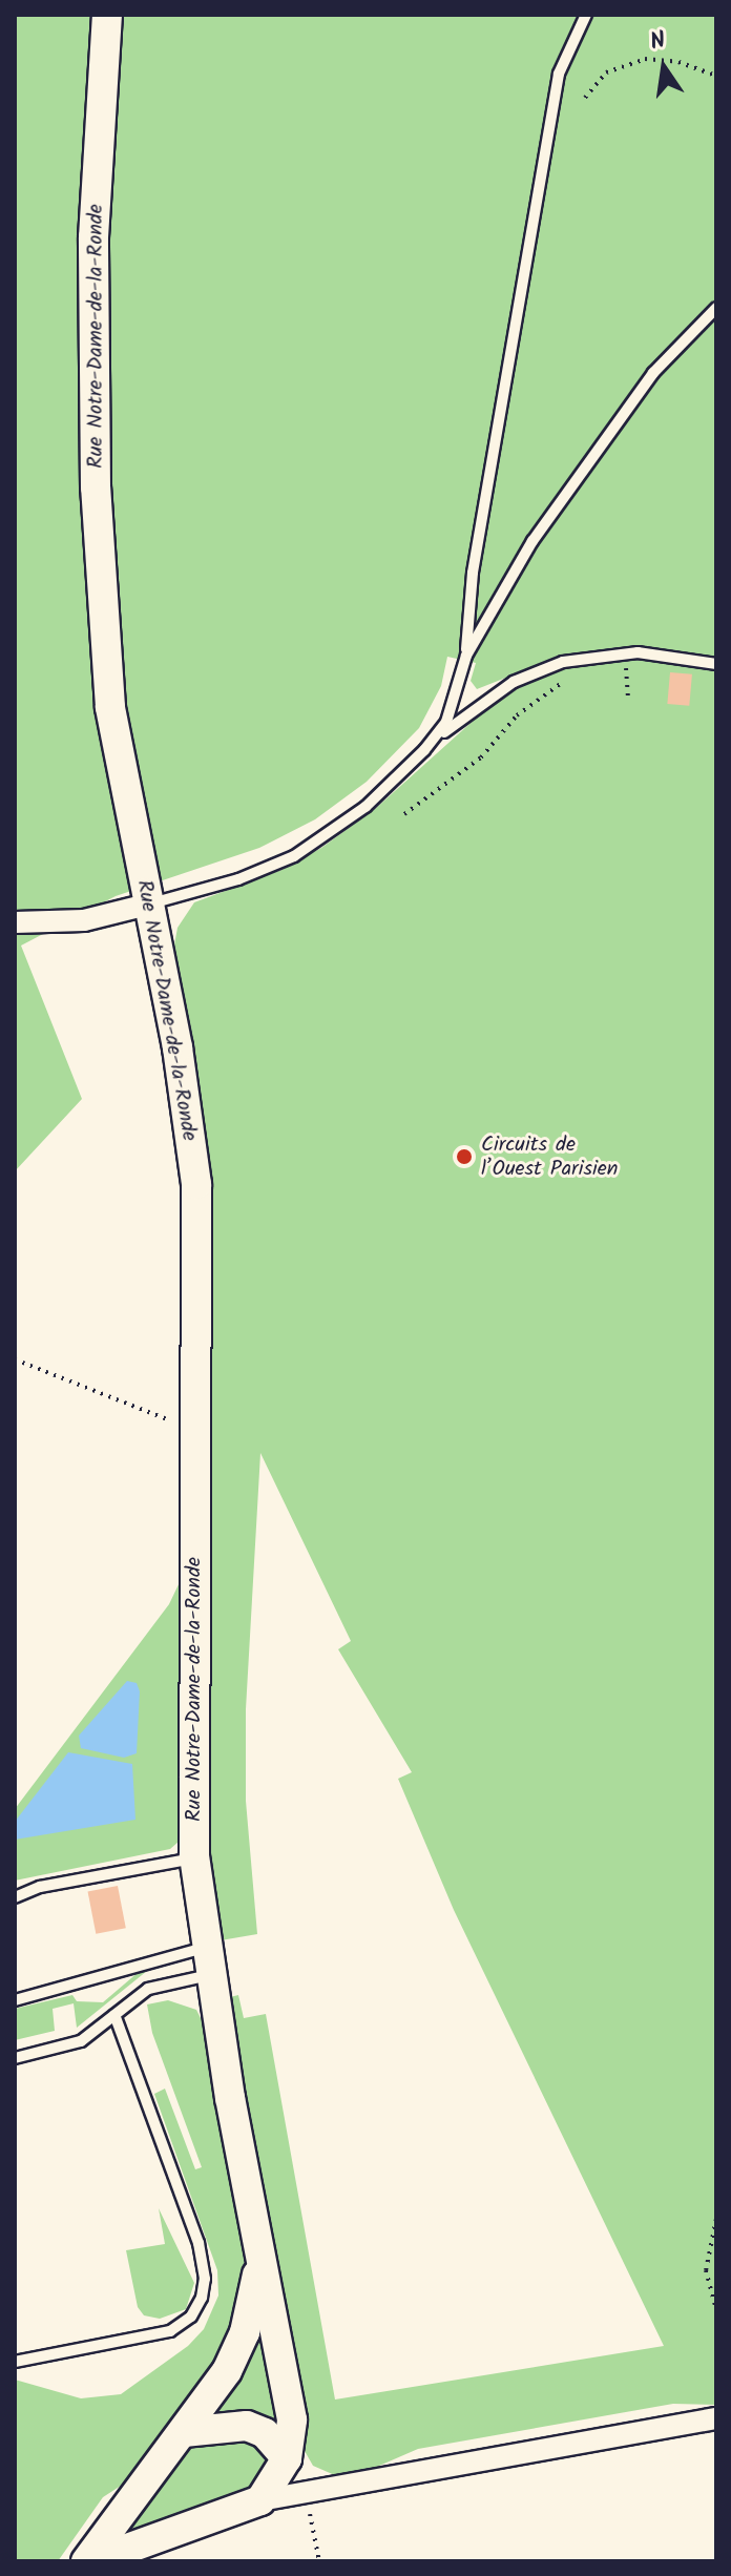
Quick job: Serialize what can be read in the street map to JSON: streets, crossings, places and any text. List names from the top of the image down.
{
  "streets": {
    "main road": ["Rue Notre-Dame-de-la-Ronde"]
  },
  "places": ["Circuits de l’Ouest Parisien"],
  "north": "top"
}
